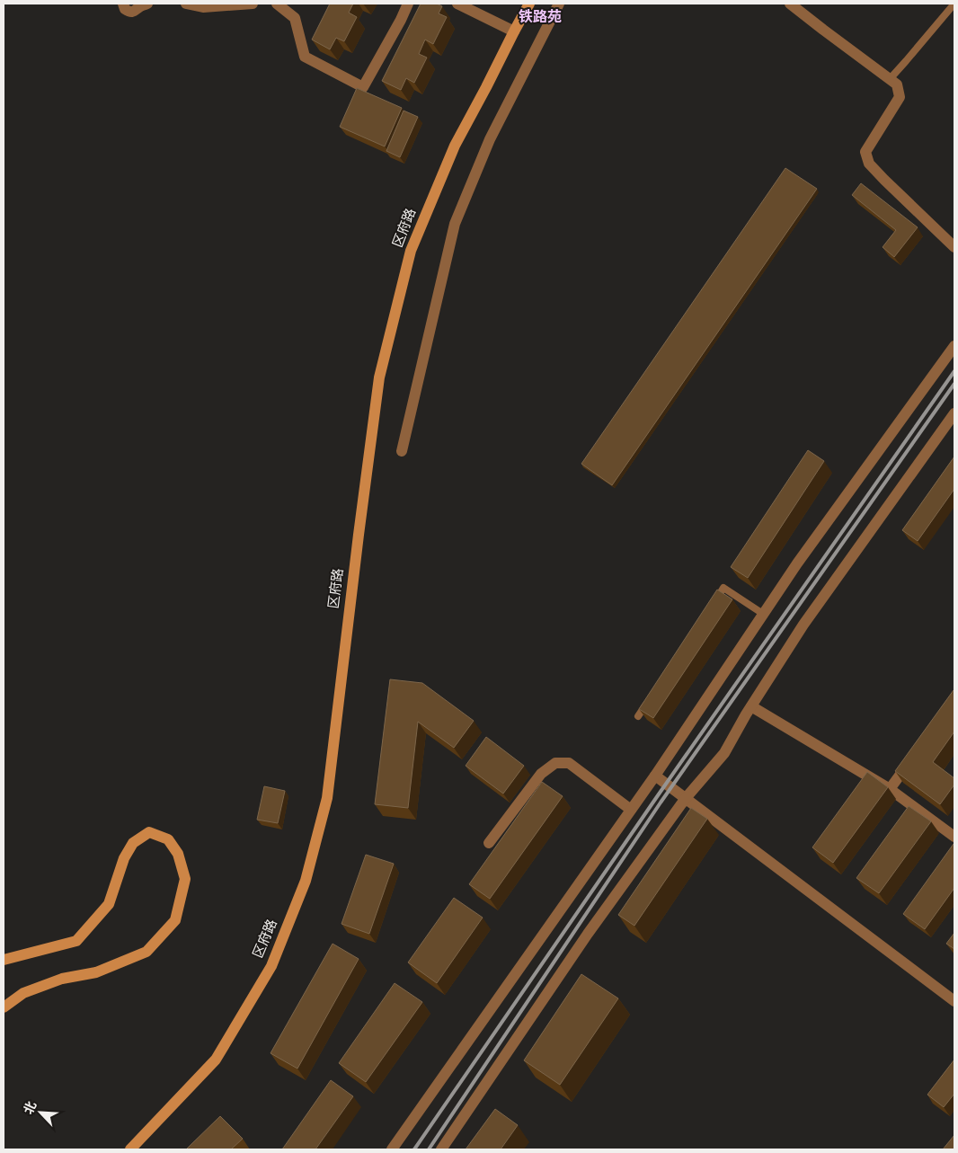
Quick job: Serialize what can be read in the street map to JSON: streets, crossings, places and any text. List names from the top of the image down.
{
  "streets": {
    "main road": ["区府路"]
  },
  "districts": ["铁路苑"],
  "north": "top left"
}
